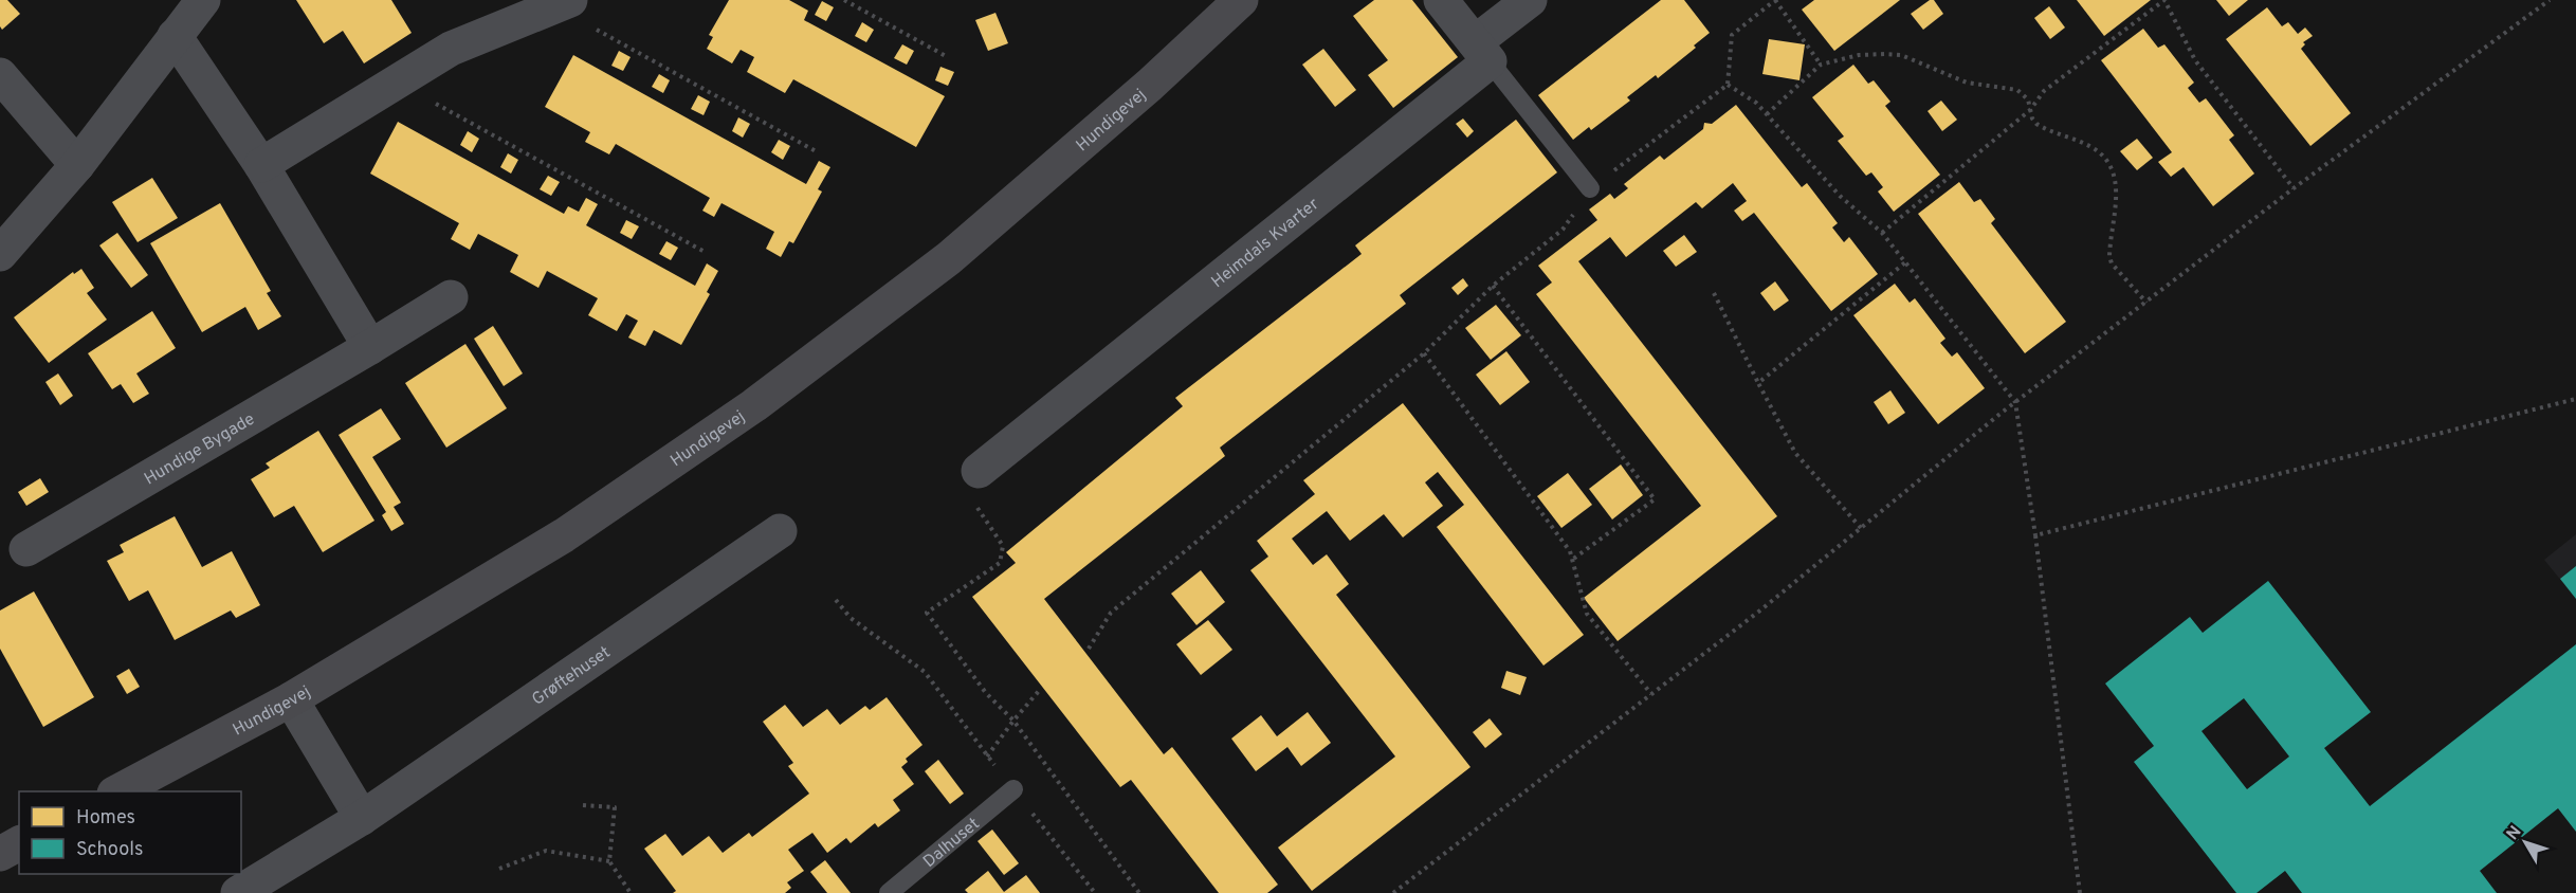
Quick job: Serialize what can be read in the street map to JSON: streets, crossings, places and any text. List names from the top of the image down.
{
  "streets": {
    "street": [
      "Hundigevej",
      "Heimdals Kvarter",
      "Hundige Bygade",
      "Grøftehuset"
    ],
    "lane": ["Dalhuset"]
  },
  "legend": ["Homes", "Schools"],
  "north": "top left"
}
